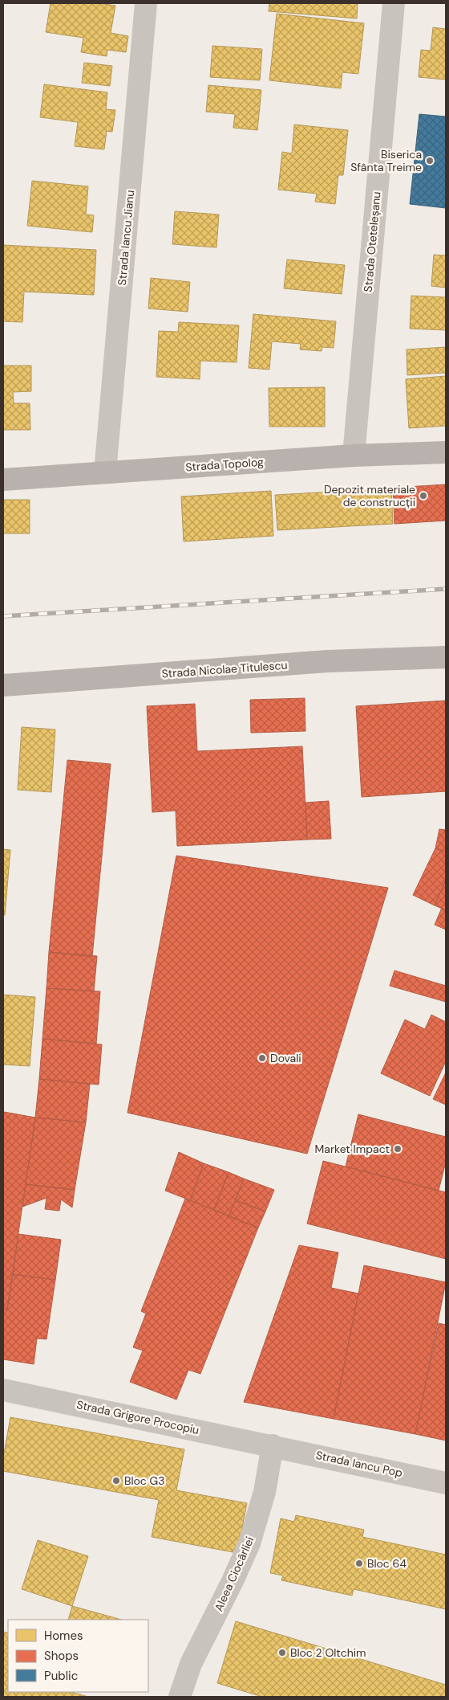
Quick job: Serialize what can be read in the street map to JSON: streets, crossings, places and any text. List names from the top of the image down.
{
  "streets": {
    "main road": ["Strada Topolog", "Strada Nicolae Titulescu"],
    "street": [
      "Strada Iancu Jianu",
      "Strada Oteteleșanu",
      "Strada Grigore Procopiu",
      "Strada Iancu Pop",
      "Aleea Ciocârliei"
    ]
  },
  "crossings": [
    ["Strada Iancu Jianu", "Strada Topolog"],
    ["Strada Oteteleșanu", "Strada Topolog"],
    ["Strada Grigore Procopiu", "Strada Iancu Pop"],
    ["Strada Grigore Procopiu", "Aleea Ciocârliei"],
    ["Strada Iancu Pop", "Aleea Ciocârliei"]
  ],
  "places": [
    "Biserica Sfânta Treime",
    "Depozit materiale de construcții",
    "Dovali",
    "Market Impact",
    "Bloc G3",
    "Bloc 64",
    "Bloc 2 Oltchim"
  ],
  "legend": ["Homes", "Shops", "Public"]
}
